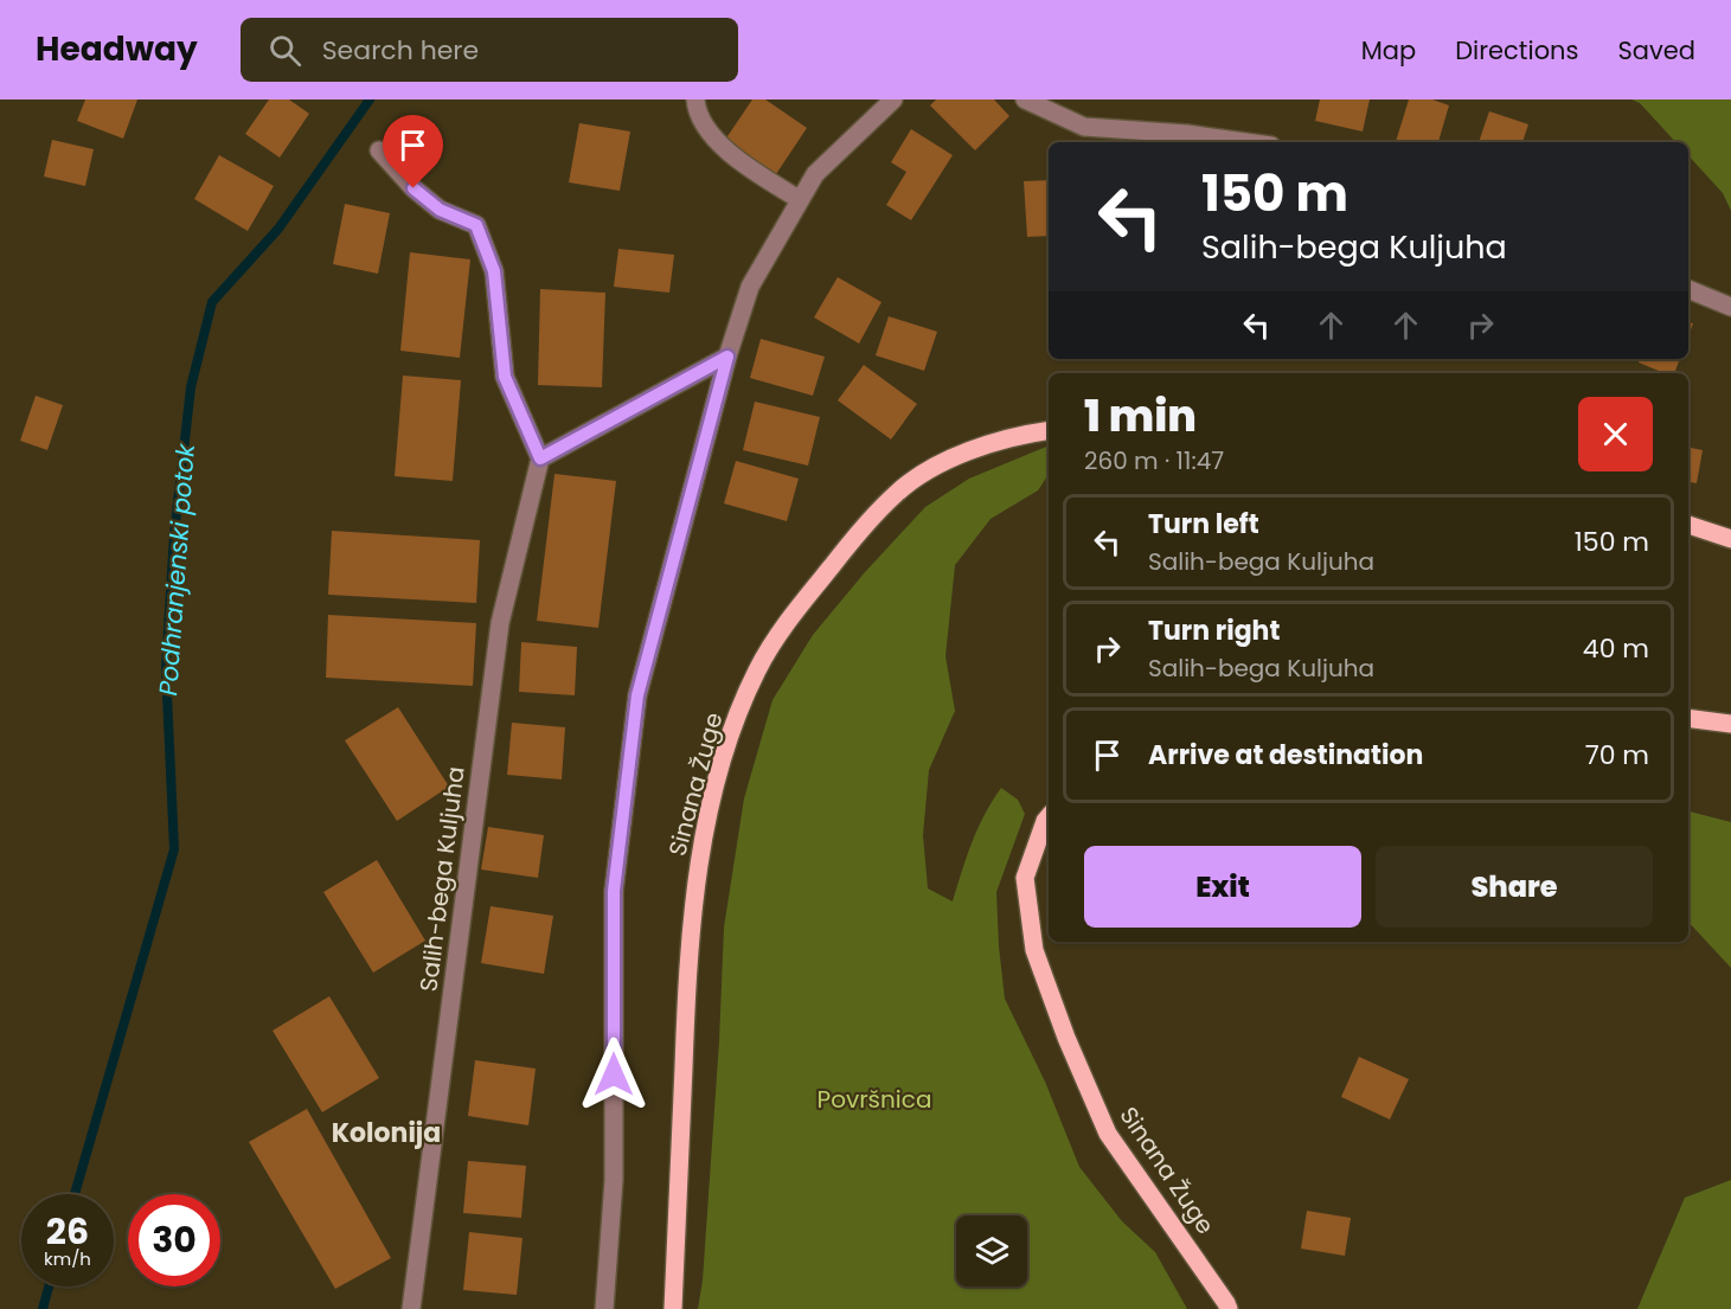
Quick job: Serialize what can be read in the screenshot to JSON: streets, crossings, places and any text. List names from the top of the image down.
{
  "streets": {
    "main road": ["Sinana Žuge"],
    "street": ["Salih-bega Kuljuha"]
  },
  "districts": ["Kolonija"],
  "water": ["Podhranjenski potok"],
  "parks": ["Površnica"],
  "page": {
    "header": "Headway",
    "search": "Search here",
    "nav": ["Map", "Directions", "Saved"],
    "turn": ["150 m", "Salih-bega Kuljuha"],
    "heading": ["1 min", "260 m · 11:47"],
    "list": [
      {
        "name": "Turn left",
        "note": "Salih-bega Kuljuha",
        "value": "150 m"
      },
      {
        "name": "Turn right",
        "note": "Salih-bega Kuljuha",
        "value": "40 m"
      },
      {
        "name": "Arrive at destination",
        "value": "70 m"
      }
    ],
    "buttons": ["Exit", "Share"],
    "speed": "26 km/h",
    "limit": "30"
  }
}
